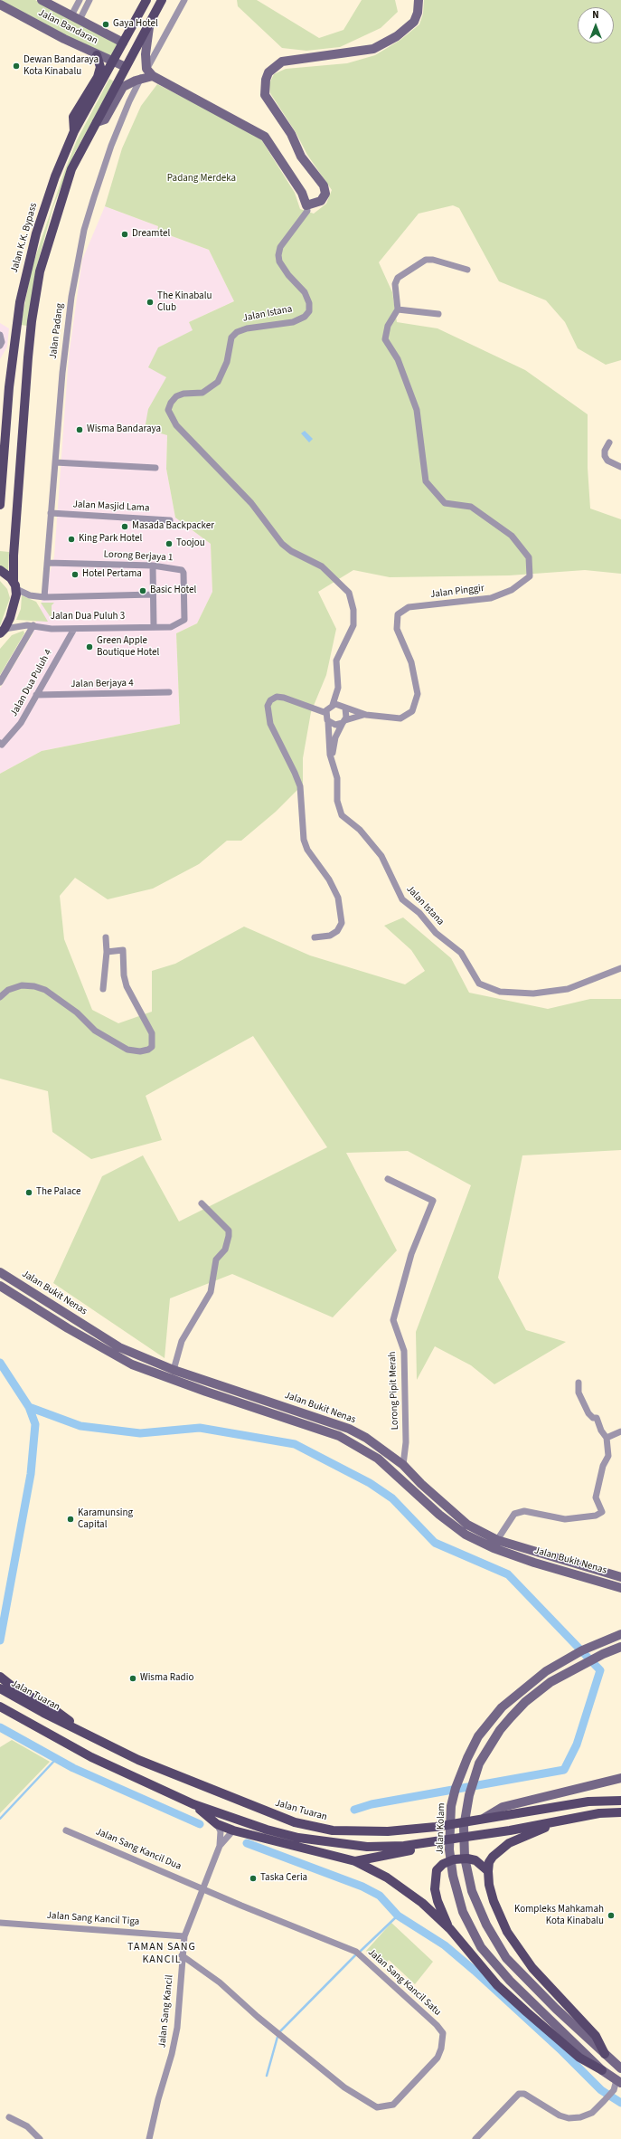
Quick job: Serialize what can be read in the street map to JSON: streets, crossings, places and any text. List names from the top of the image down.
{
  "streets": {
    "main road": [
      "Jalan Bandaran",
      "Jalan K.K. Bypass",
      "Jalan Bukit Nenas",
      "Jalan Tuaran",
      "Jalan Kolam"
    ],
    "street": [
      "Jalan Istana",
      "Jalan Padang",
      "Jalan Masjid Lama",
      "Lorong Berjaya 1",
      "Jalan Pinggir",
      "Jalan Dua Puluh 3",
      "Jalan Dua Puluh 4",
      "Jalan Berjaya 4",
      "Lorong Pipit Merah",
      "Jalan Sang Kancil Dua",
      "Jalan Sang Kancil Tiga",
      "Jalan Sang Kancil Satu",
      "Jalan Sang Kancil"
    ]
  },
  "crossings": [
    ["Jalan Bandaran", "Jalan K.K. Bypass"],
    ["Jalan Istana", "Jalan Pinggir"],
    ["Jalan Padang", "Jalan Masjid Lama"],
    ["Jalan Padang", "Lorong Berjaya 1"],
    ["Lorong Berjaya 1", "Jalan Dua Puluh 3"],
    ["Jalan Dua Puluh 3", "Jalan Dua Puluh 4"],
    ["Jalan Dua Puluh 4", "Jalan Berjaya 4"],
    ["Jalan Bukit Nenas", "Lorong Pipit Merah"],
    ["Jalan Sang Kancil Dua", "Jalan Sang Kancil Satu"],
    ["Jalan Sang Kancil Dua", "Jalan Sang Kancil"],
    ["Jalan Sang Kancil Tiga", "Jalan Sang Kancil"],
    ["Jalan Sang Kancil Satu", "Jalan Sang Kancil"]
  ],
  "districts": ["TAMAN SANG KANCIL"],
  "parks": ["Padang Merdeka"],
  "places": [
    "Gaya Hotel",
    "Dewan Bandaraya Kota Kinabalu",
    "Dreamtel",
    "The Kinabalu Club",
    "Wisma Bandaraya",
    "Masada Backpacker",
    "King Park Hotel",
    "Toojou",
    "Hotel Pertama",
    "Basic Hotel",
    "Green Apple Boutique Hotel",
    "The Palace",
    "Karamunsing Capital",
    "Wisma Radio",
    "Taska Ceria",
    "Kompleks Mahkamah Kota Kinabalu"
  ],
  "north": "top"
}
